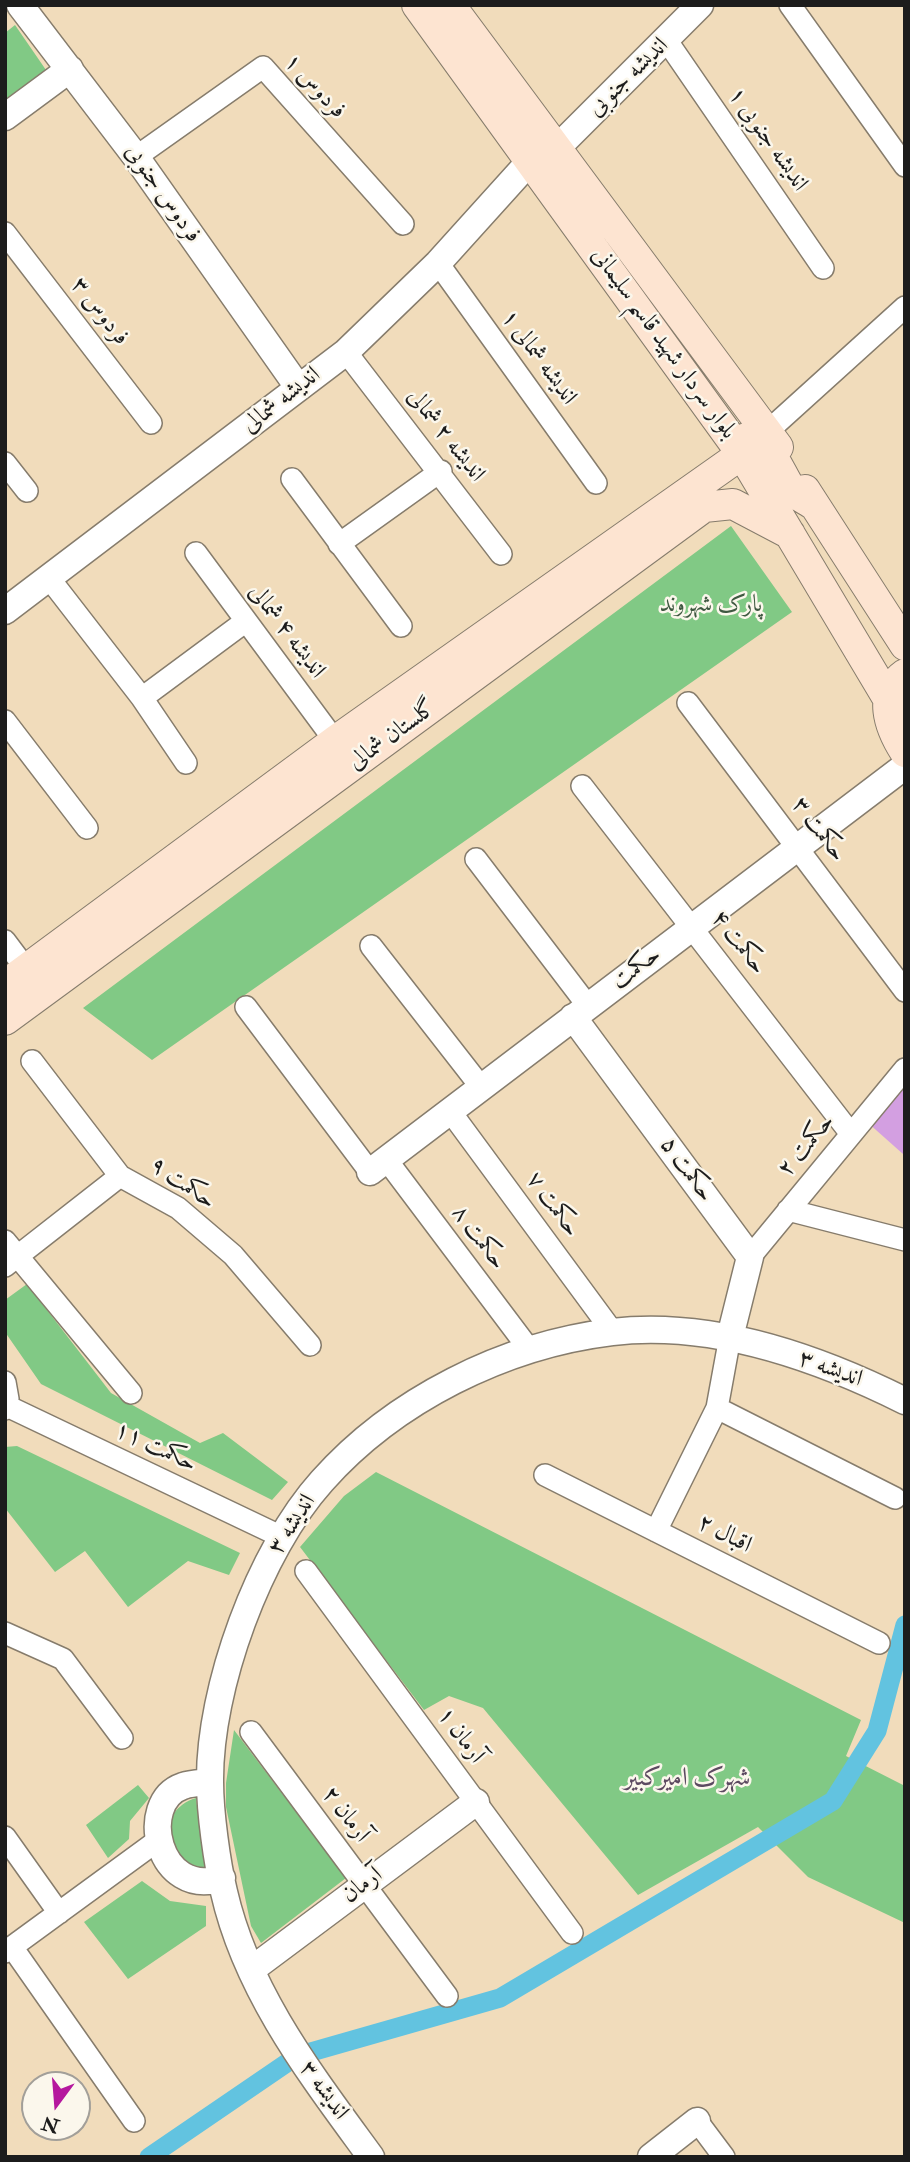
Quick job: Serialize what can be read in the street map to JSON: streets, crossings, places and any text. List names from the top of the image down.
{
  "streets": {
    "main road": ["بلوار سردار شهید قاسم سلیمانی", "گلستان شمالی"],
    "street": [
      "اندیشه جنوبی",
      "فردوس ۱",
      "اندیشه جنوبی ۱",
      "فردوس جنوبی",
      "فردوس ۳",
      "اندیشه شمالی ۱",
      "اندیشه شمالی",
      "اندیشه ۲ شمالی",
      "اندیشه ۴ شمالی",
      "حکمت ۳",
      "حکمت ۴",
      "حکمت",
      "حکمت ۲",
      "حکمت ۵",
      "حکمت ۹",
      "حکمت ۷",
      "حکمت ۸",
      "اندیشه ۳",
      "حکمت ۱۱",
      "اقبال ۲",
      "آرمان ۱",
      "آرمان ۲",
      "آرمان"
    ]
  },
  "crossings": [
    ["اندیشه جنوبی", "اندیشه جنوبی ۱"],
    ["اندیشه جنوبی", "بلوار سردار شهید قاسم سلیمانی"],
    ["اندیشه جنوبی", "اندیشه شمالی"],
    ["فردوس ۱", "فردوس جنوبی"],
    ["فردوس جنوبی", "اندیشه شمالی"],
    ["بلوار سردار شهید قاسم سلیمانی", "اندیشه شمالی"],
    ["بلوار سردار شهید قاسم سلیمانی", "گلستان شمالی"],
    ["اندیشه شمالی ۱", "اندیشه شمالی"],
    ["اندیشه شمالی", "اندیشه ۲ شمالی"],
    ["اندیشه ۴ شمالی", "گلستان شمالی"],
    ["حکمت ۳", "حکمت"],
    ["حکمت ۴", "حکمت"],
    ["حکمت ۴", "حکمت ۲"],
    ["حکمت", "حکمت ۵"],
    ["حکمت", "حکمت ۷"],
    ["حکمت", "حکمت ۸"],
    ["حکمت ۲", "حکمت ۵"],
    ["حکمت ۷", "اندیشه ۳"],
    ["حکمت ۸", "اندیشه ۳"],
    ["اندیشه ۳", "حکمت ۱۱"],
    ["اندیشه ۳", "آرمان"],
    ["آرمان ۱", "آرمان"],
    ["آرمان ۲", "آرمان"]
  ],
  "districts": ["شهرک امیرکبیر"],
  "parks": ["پارک شهروند"],
  "north": "bottom"
}
